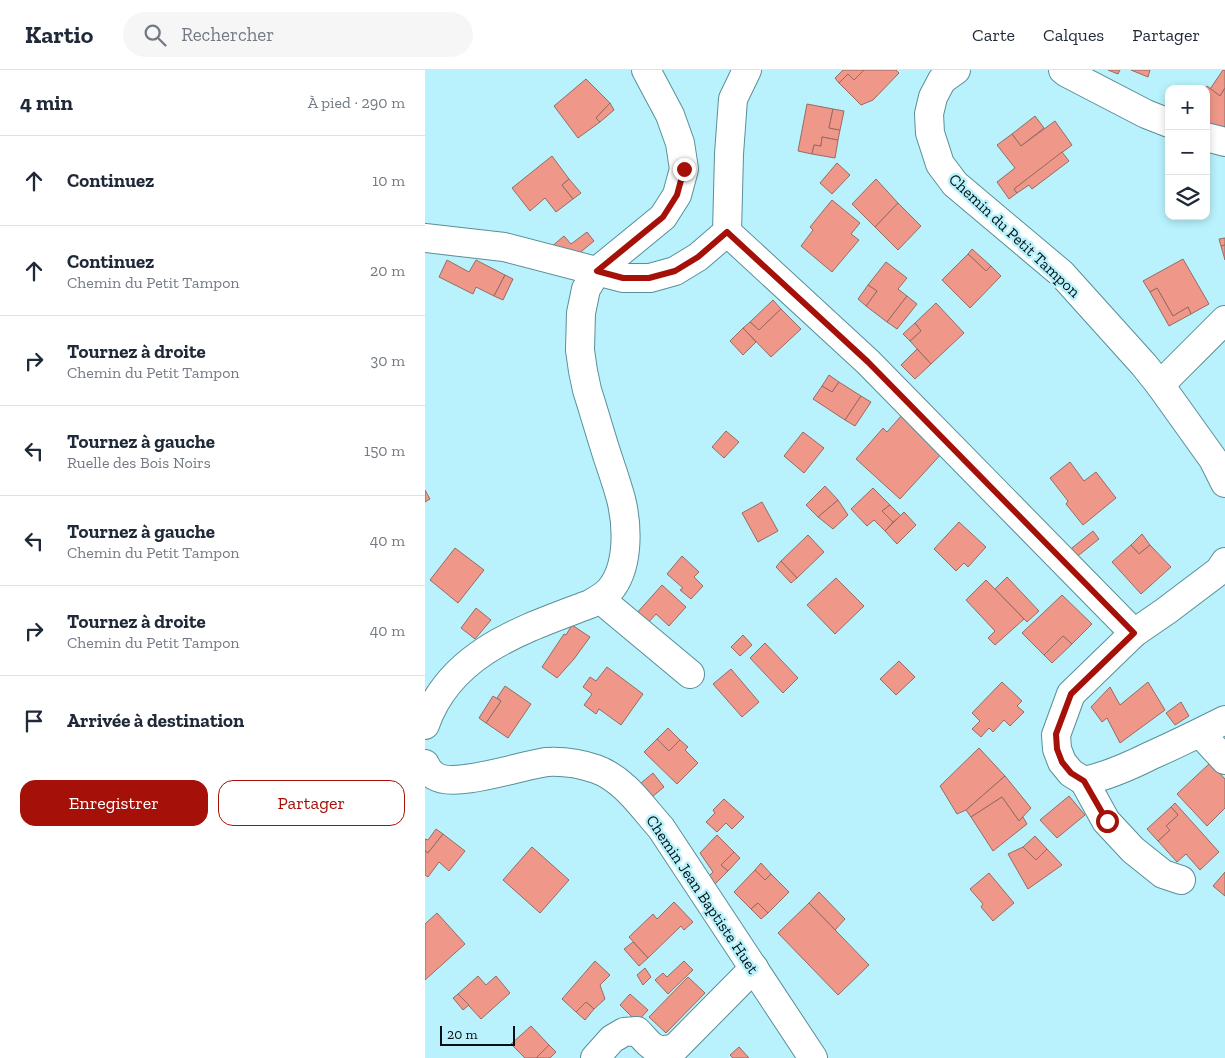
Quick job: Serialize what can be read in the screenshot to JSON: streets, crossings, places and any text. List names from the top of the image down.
{
  "streets": {
    "street": ["Chemin du Petit Tampon", "Chemin Jean Baptiste Huet"]
  },
  "scale_bar": "20 m",
  "page": {
    "header": "Kartio",
    "search": "Rechercher",
    "nav": ["Carte", "Calques", "Partager"],
    "heading": ["4 min", "À pied · 290 m"],
    "map_buttons": ["+", "−"],
    "list": [
      ["Continuez", "10 m"],
      ["Continuez", "Chemin du Petit Tampon", "20 m"],
      ["Tournez à droite", "Chemin du Petit Tampon", "30 m"],
      ["Tournez à gauche", "Ruelle des Bois Noirs", "150 m"],
      ["Tournez à gauche", "Chemin du Petit Tampon", "40 m"],
      ["Tournez à droite", "Chemin du Petit Tampon", "40 m"],
      "Arrivée à destination"
    ],
    "buttons": ["Enregistrer", "Partager"],
    "scale": "20 m"
  }
}
